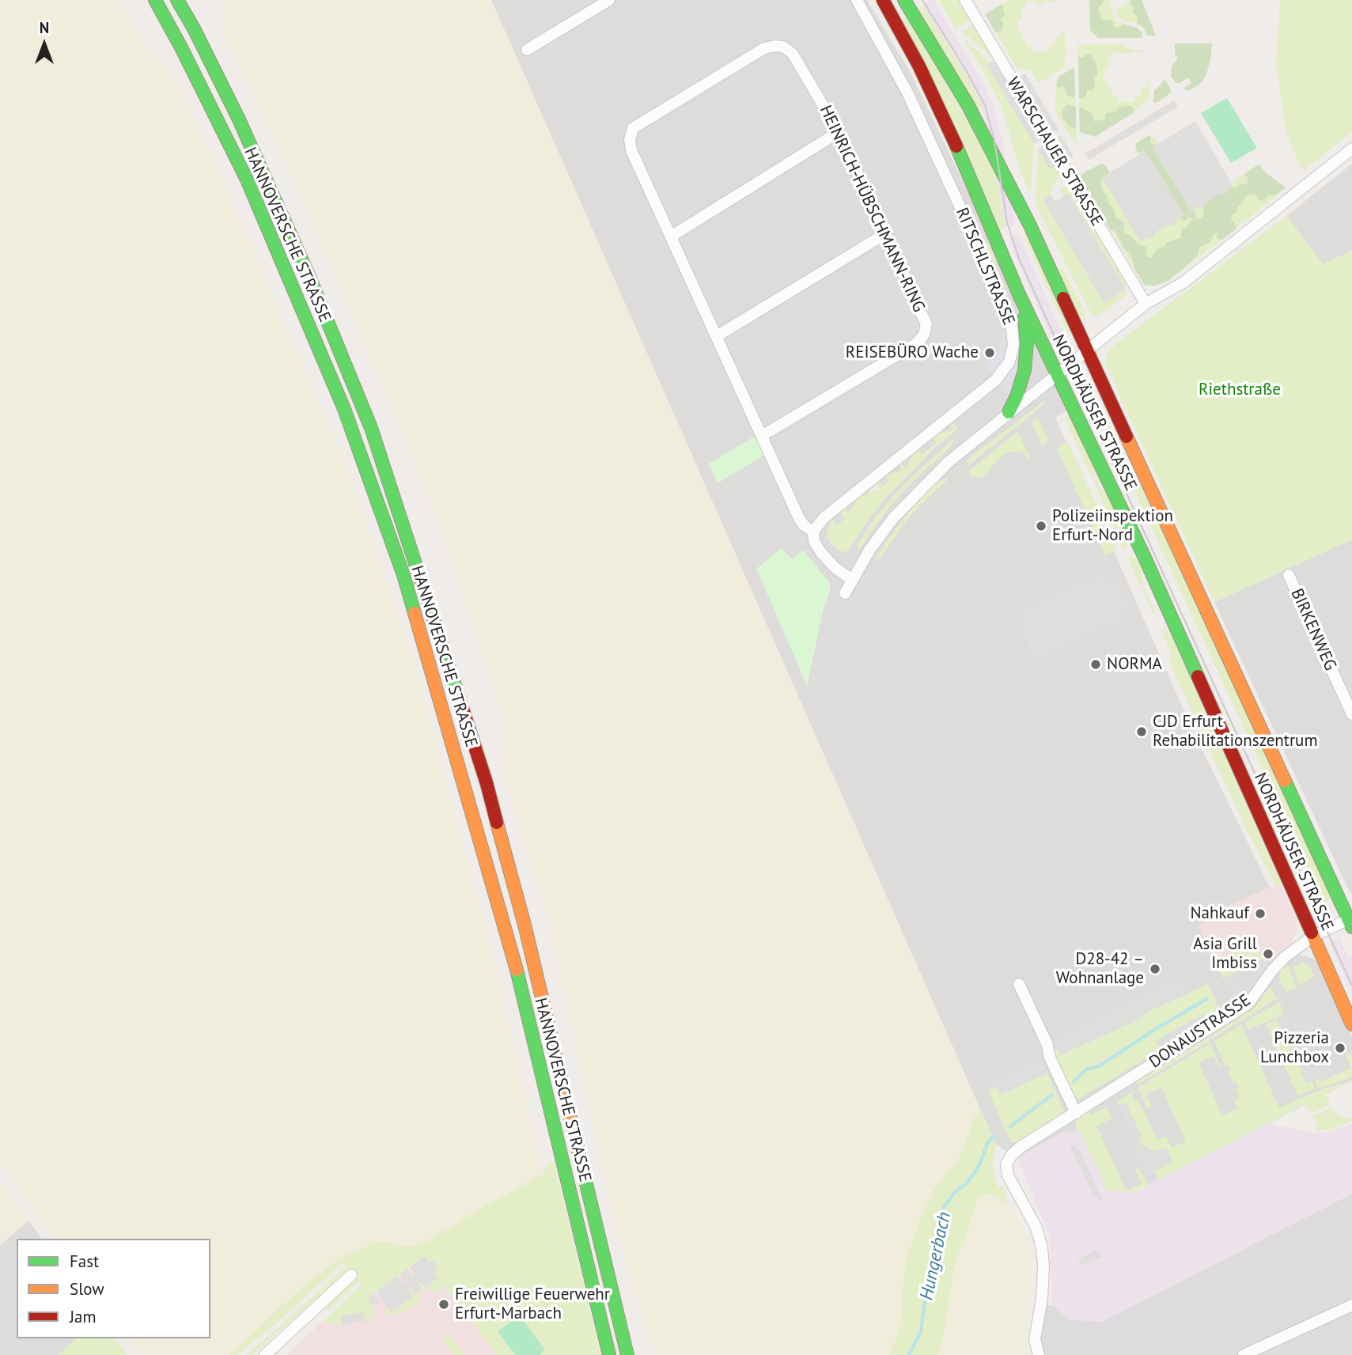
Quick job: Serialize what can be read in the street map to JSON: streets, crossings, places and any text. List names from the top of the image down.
{
  "streets": {
    "main road": ["HANNOVERSCHE STRASSE", "NORDHÄUSER STRASSE"],
    "street": [
      "WARSCHAUER STRASSE",
      "HEINRICH-HÜBSCHMANN-RING",
      "RITSCHLSTRASSE",
      "BIRKENWEG",
      "DONAUSTRASSE"
    ]
  },
  "crossings": [
    ["HEINRICH-HÜBSCHMANN-RING", "RITSCHLSTRASSE"],
    ["NORDHÄUSER STRASSE", "DONAUSTRASSE"]
  ],
  "water": ["Hungerbach"],
  "parks": ["Riethstraße"],
  "places": [
    "REISEBÜRO Wache",
    "Polizeiinspektion Erfurt-Nord",
    "NORMA",
    "CJD Erfurt Rehabilitationszentrum",
    "Nahkauf",
    "Asia Grill Imbiss",
    "D28-42 – Wohnanlage",
    "Pizzeria Lunchbox",
    "Freiwillige Feuerwehr Erfurt-Marbach"
  ],
  "legend": ["Fast", "Slow", "Jam"],
  "north": "top"
}
